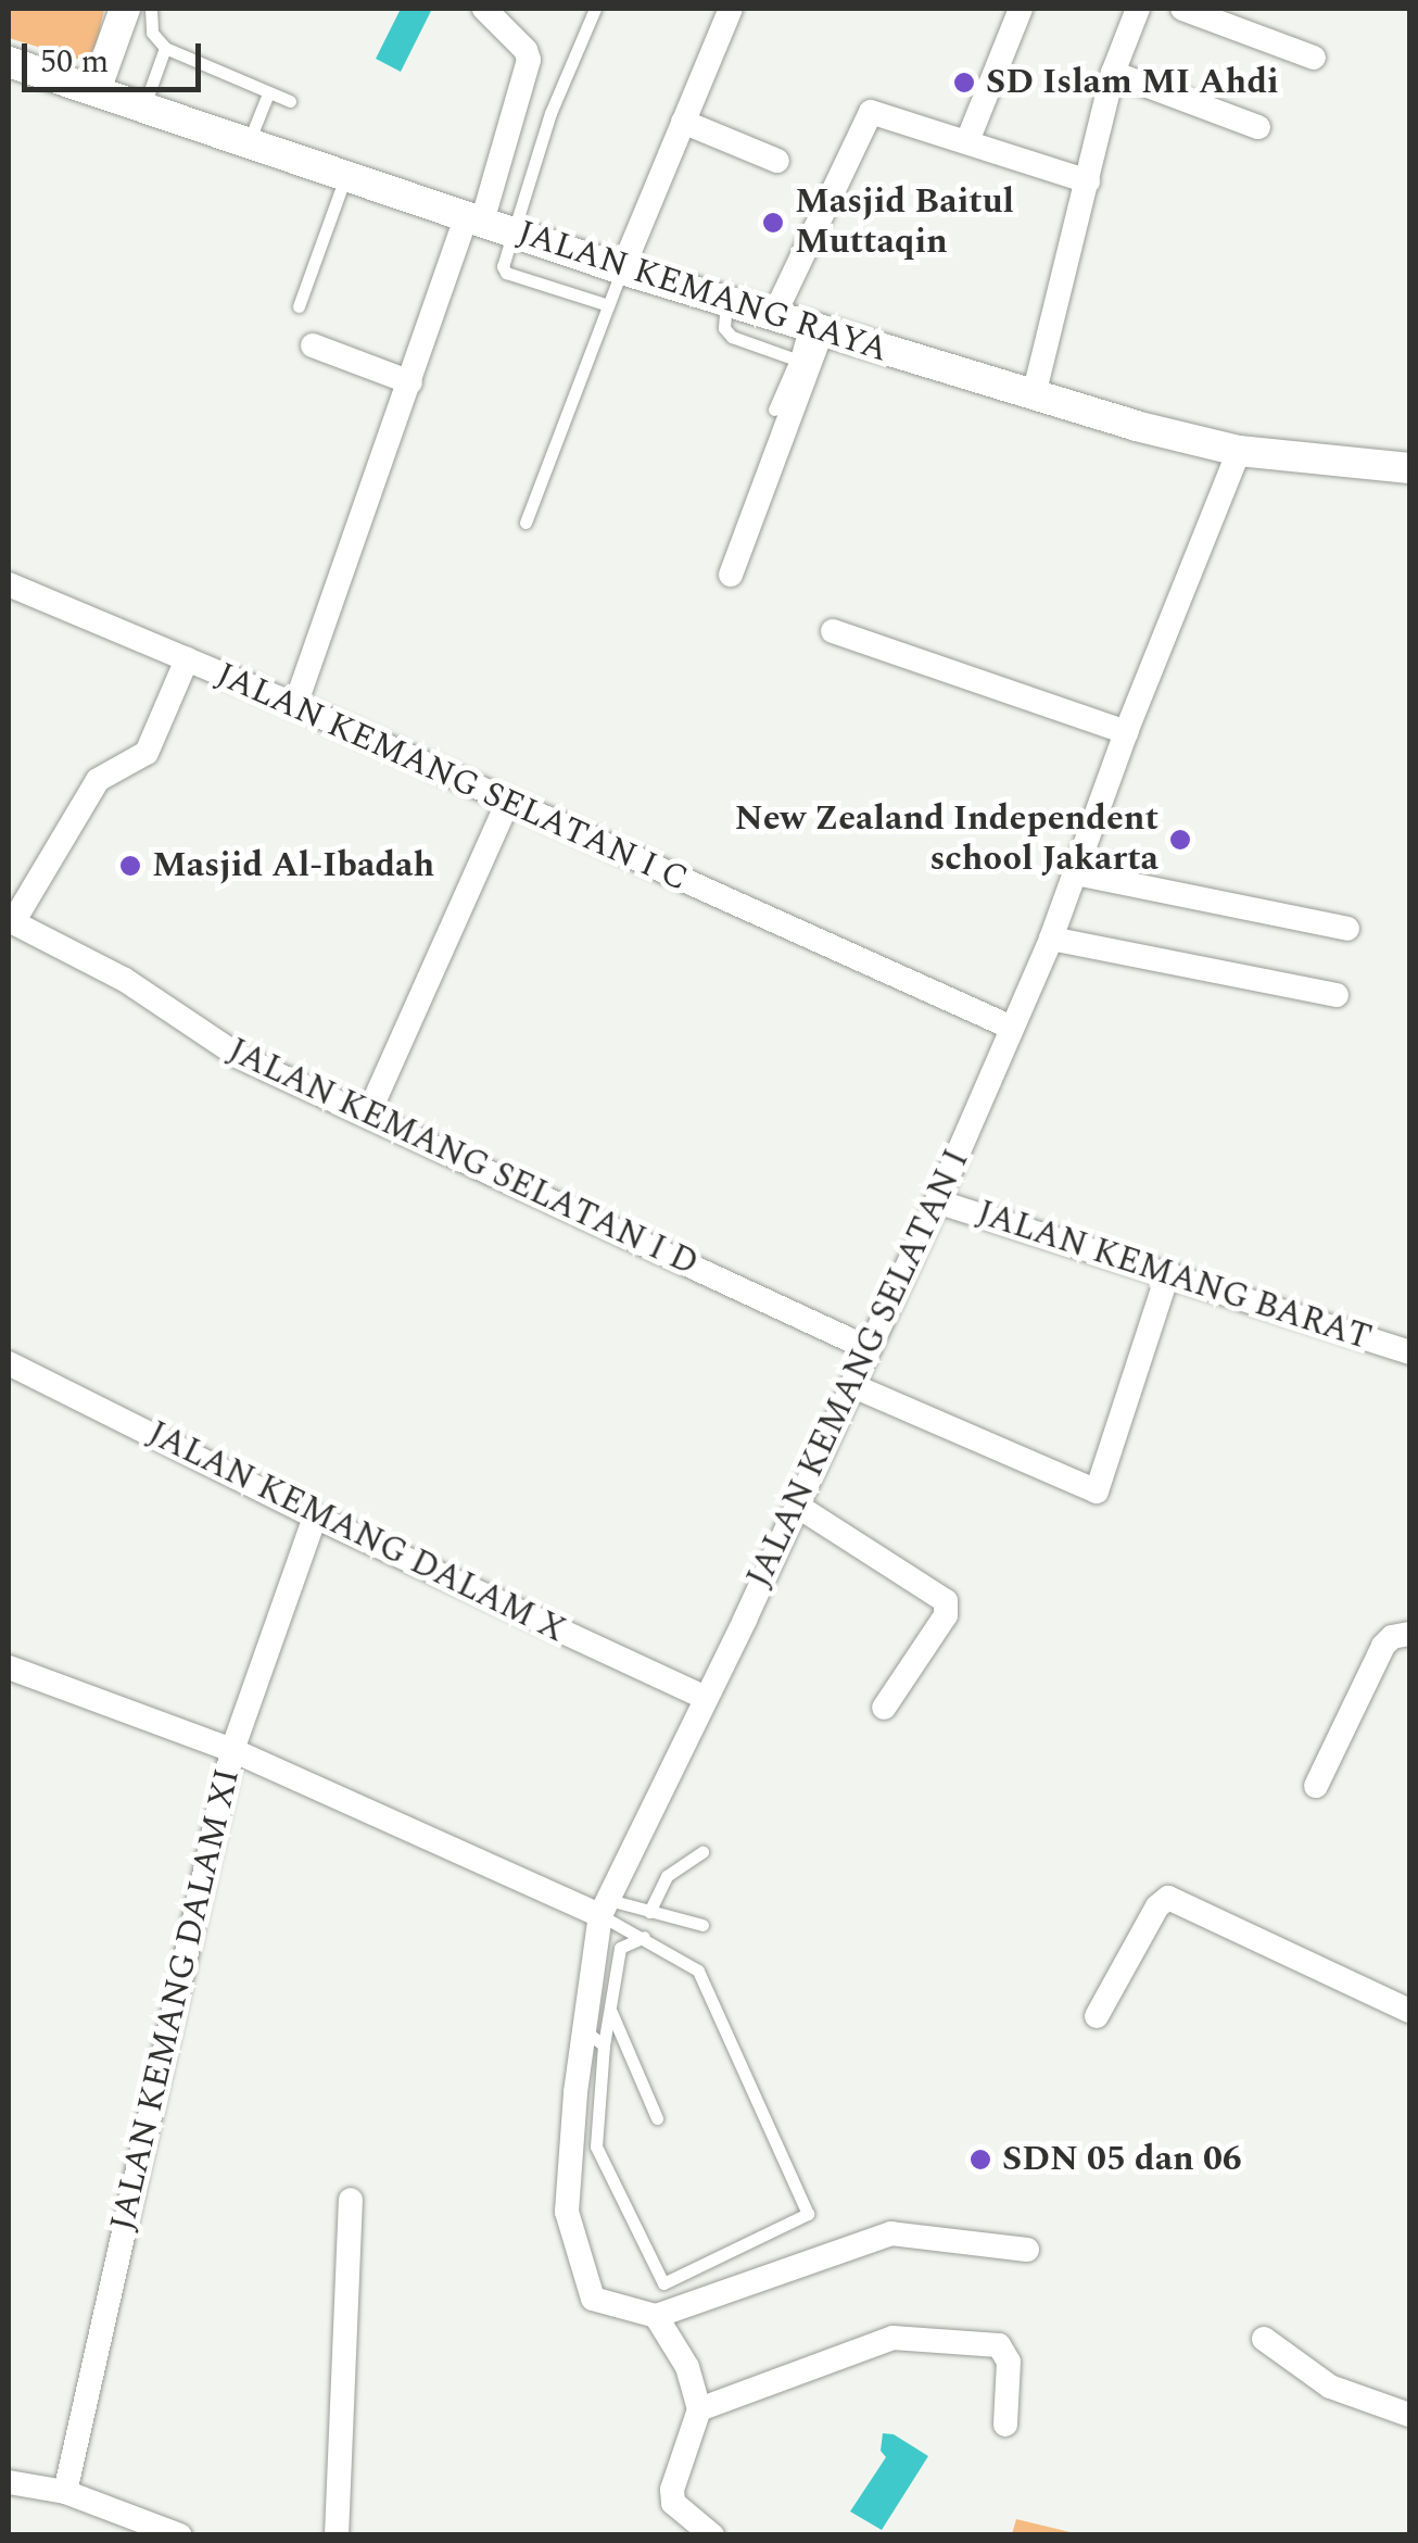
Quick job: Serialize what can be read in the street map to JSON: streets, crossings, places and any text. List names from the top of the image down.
{
  "streets": {
    "street": [
      "JALAN KEMANG RAYA",
      "JALAN KEMANG SELATAN I C",
      "JALAN KEMANG SELATAN I D",
      "JALAN KEMANG BARAT",
      "JALAN KEMANG SELATAN I",
      "JALAN KEMANG DALAM X",
      "JALAN KEMANG DALAM XI"
    ]
  },
  "crossings": [
    ["JALAN KEMANG RAYA", "JALAN KEMANG SELATAN I"],
    ["JALAN KEMANG SELATAN I C", "JALAN KEMANG SELATAN I"],
    ["JALAN KEMANG SELATAN I D", "JALAN KEMANG SELATAN I"],
    ["JALAN KEMANG BARAT", "JALAN KEMANG SELATAN I"],
    ["JALAN KEMANG SELATAN I", "JALAN KEMANG DALAM X"],
    ["JALAN KEMANG DALAM X", "JALAN KEMANG DALAM XI"]
  ],
  "places": [
    "SD Islam MI Ahdi",
    "Masjid Baitul Muttaqin",
    "New Zealand Independent school Jakarta",
    "Masjid Al-Ibadah",
    "SDN 05 dan 06"
  ],
  "scale_bar": "50 m"
}
